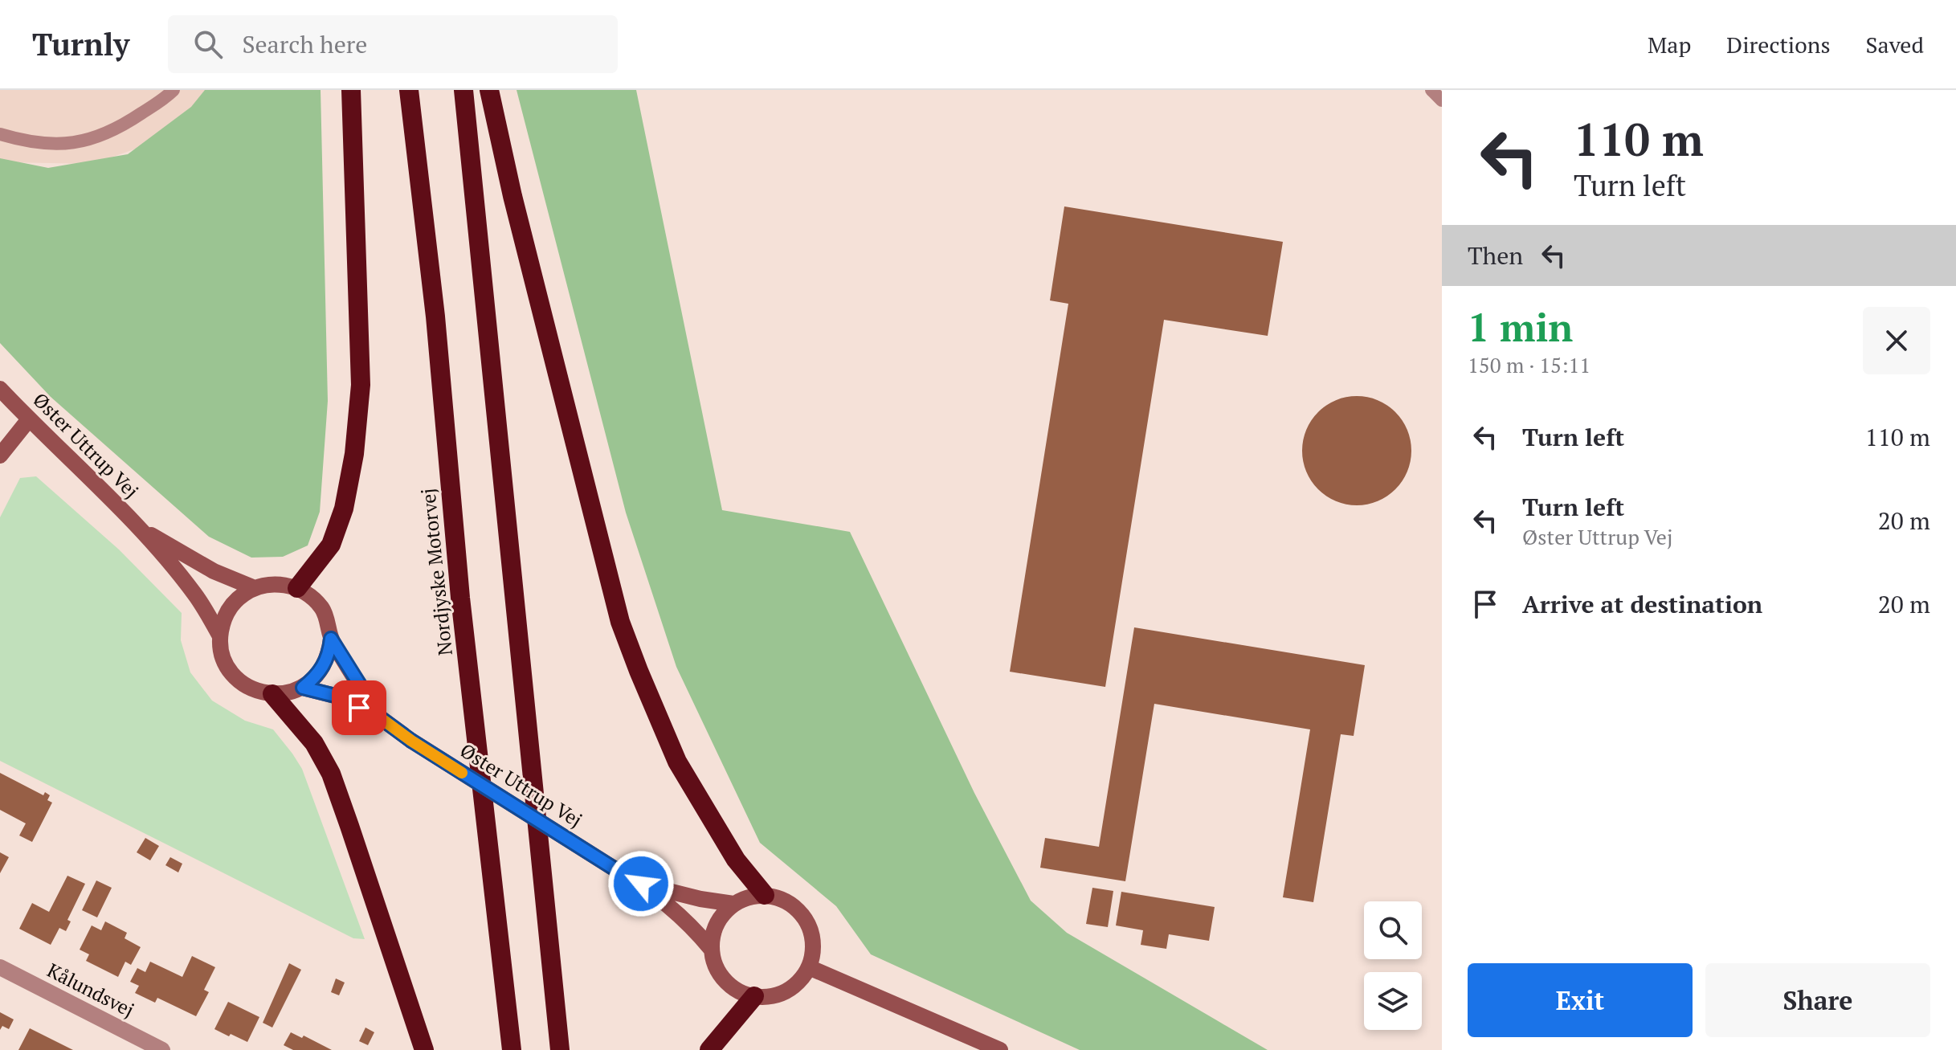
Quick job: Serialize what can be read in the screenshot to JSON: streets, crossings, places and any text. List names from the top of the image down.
{
  "streets": {
    "highway": ["Nordjyske Motorvej"],
    "street": ["Øster Uttrup Vej", "Kålundsvej"]
  },
  "page": {
    "header": "Turnly",
    "search": "Search here",
    "nav": ["Map", "Directions", "Saved"],
    "turn": ["110 m", "Turn left"],
    "then": "Then",
    "heading": ["1 min", "150 m · 15:11"],
    "list": [
      {
        "name": "Turn left",
        "value": "110 m"
      },
      {
        "name": "Turn left",
        "note": "Øster Uttrup Vej",
        "value": "20 m"
      },
      {
        "name": "Arrive at destination",
        "value": "20 m"
      }
    ],
    "buttons": ["Exit", "Share"]
  }
}
